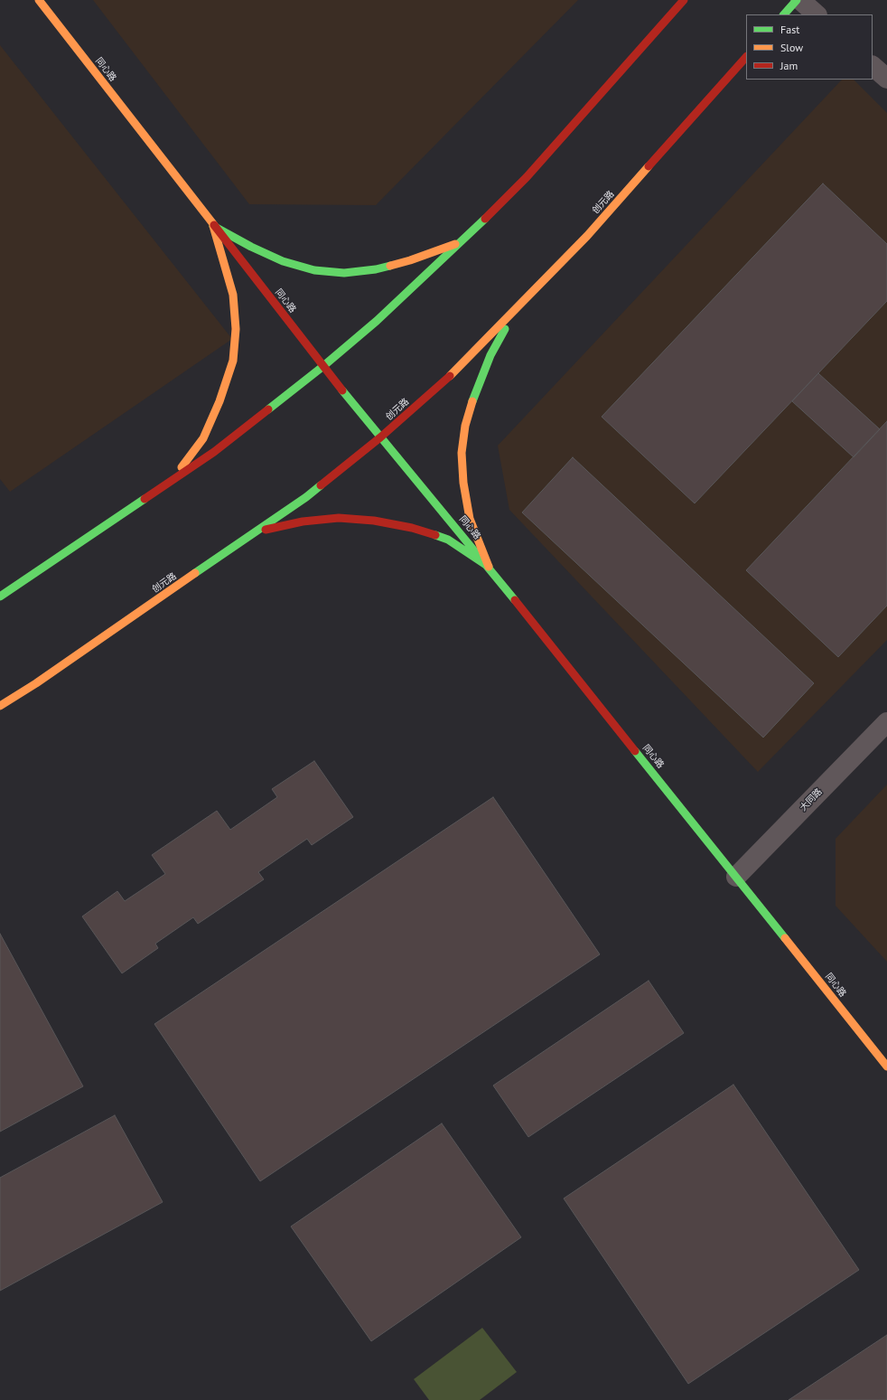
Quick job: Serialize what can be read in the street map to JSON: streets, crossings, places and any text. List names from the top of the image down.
{
  "streets": {
    "main road": ["同心路", "创元路"],
    "street": ["大同路"]
  },
  "crossings": [
    ["同心路", "创元路"],
    ["同心路", "大同路"]
  ],
  "legend": ["Fast", "Slow", "Jam"]
}
